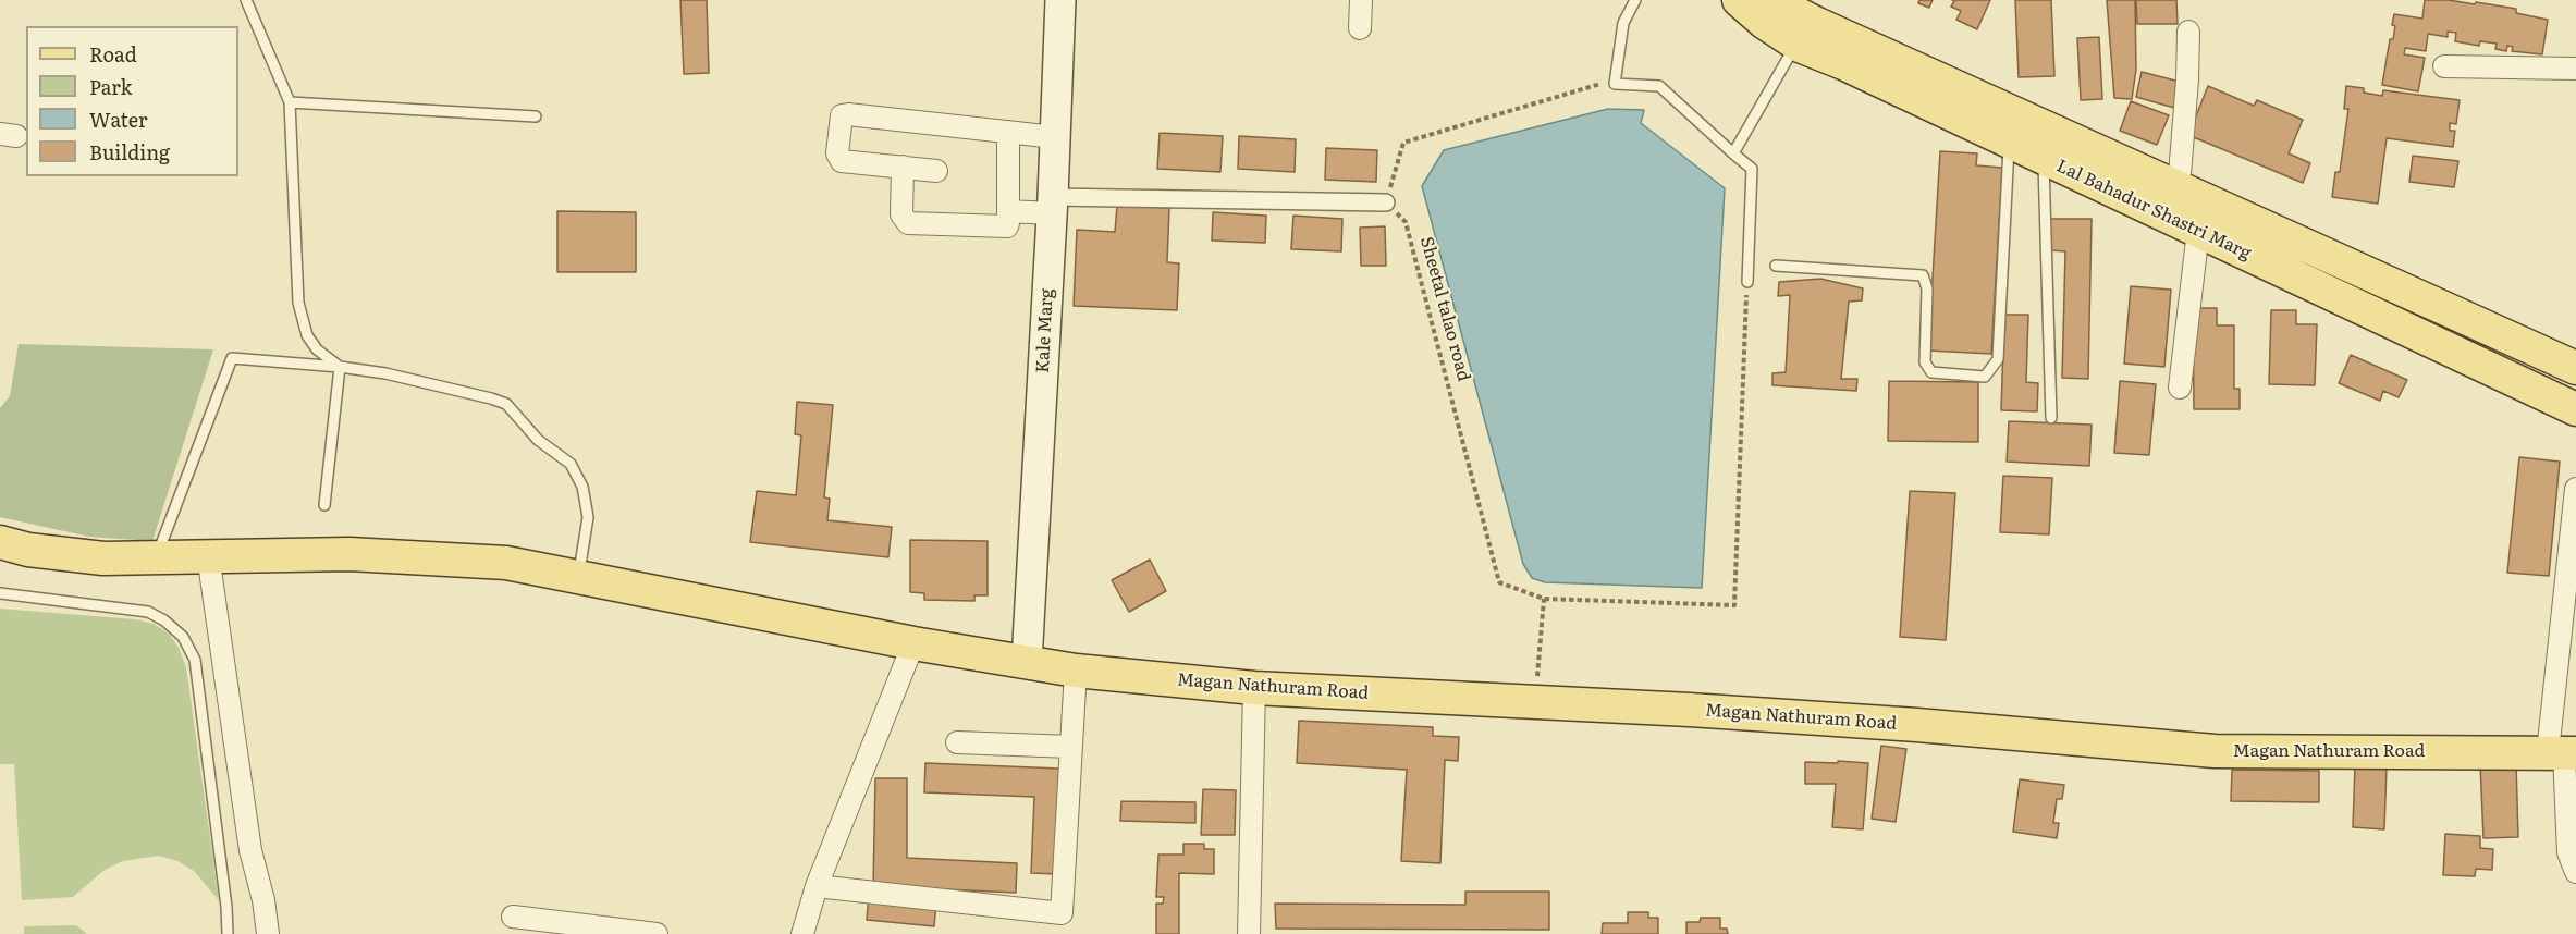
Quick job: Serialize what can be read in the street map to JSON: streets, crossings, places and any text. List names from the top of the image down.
{
  "streets": {
    "main road": ["Lal Bahadur Shastri Marg", "Kale Marg", "Magan Nathuram Road"],
    "path": ["Sheetal talao road"]
  },
  "crossings": [
    ["Kale Marg", "Magan Nathuram Road"]
  ],
  "legend": [
    "Road",
    "Park",
    "Water",
    "Building"
  ]
}
